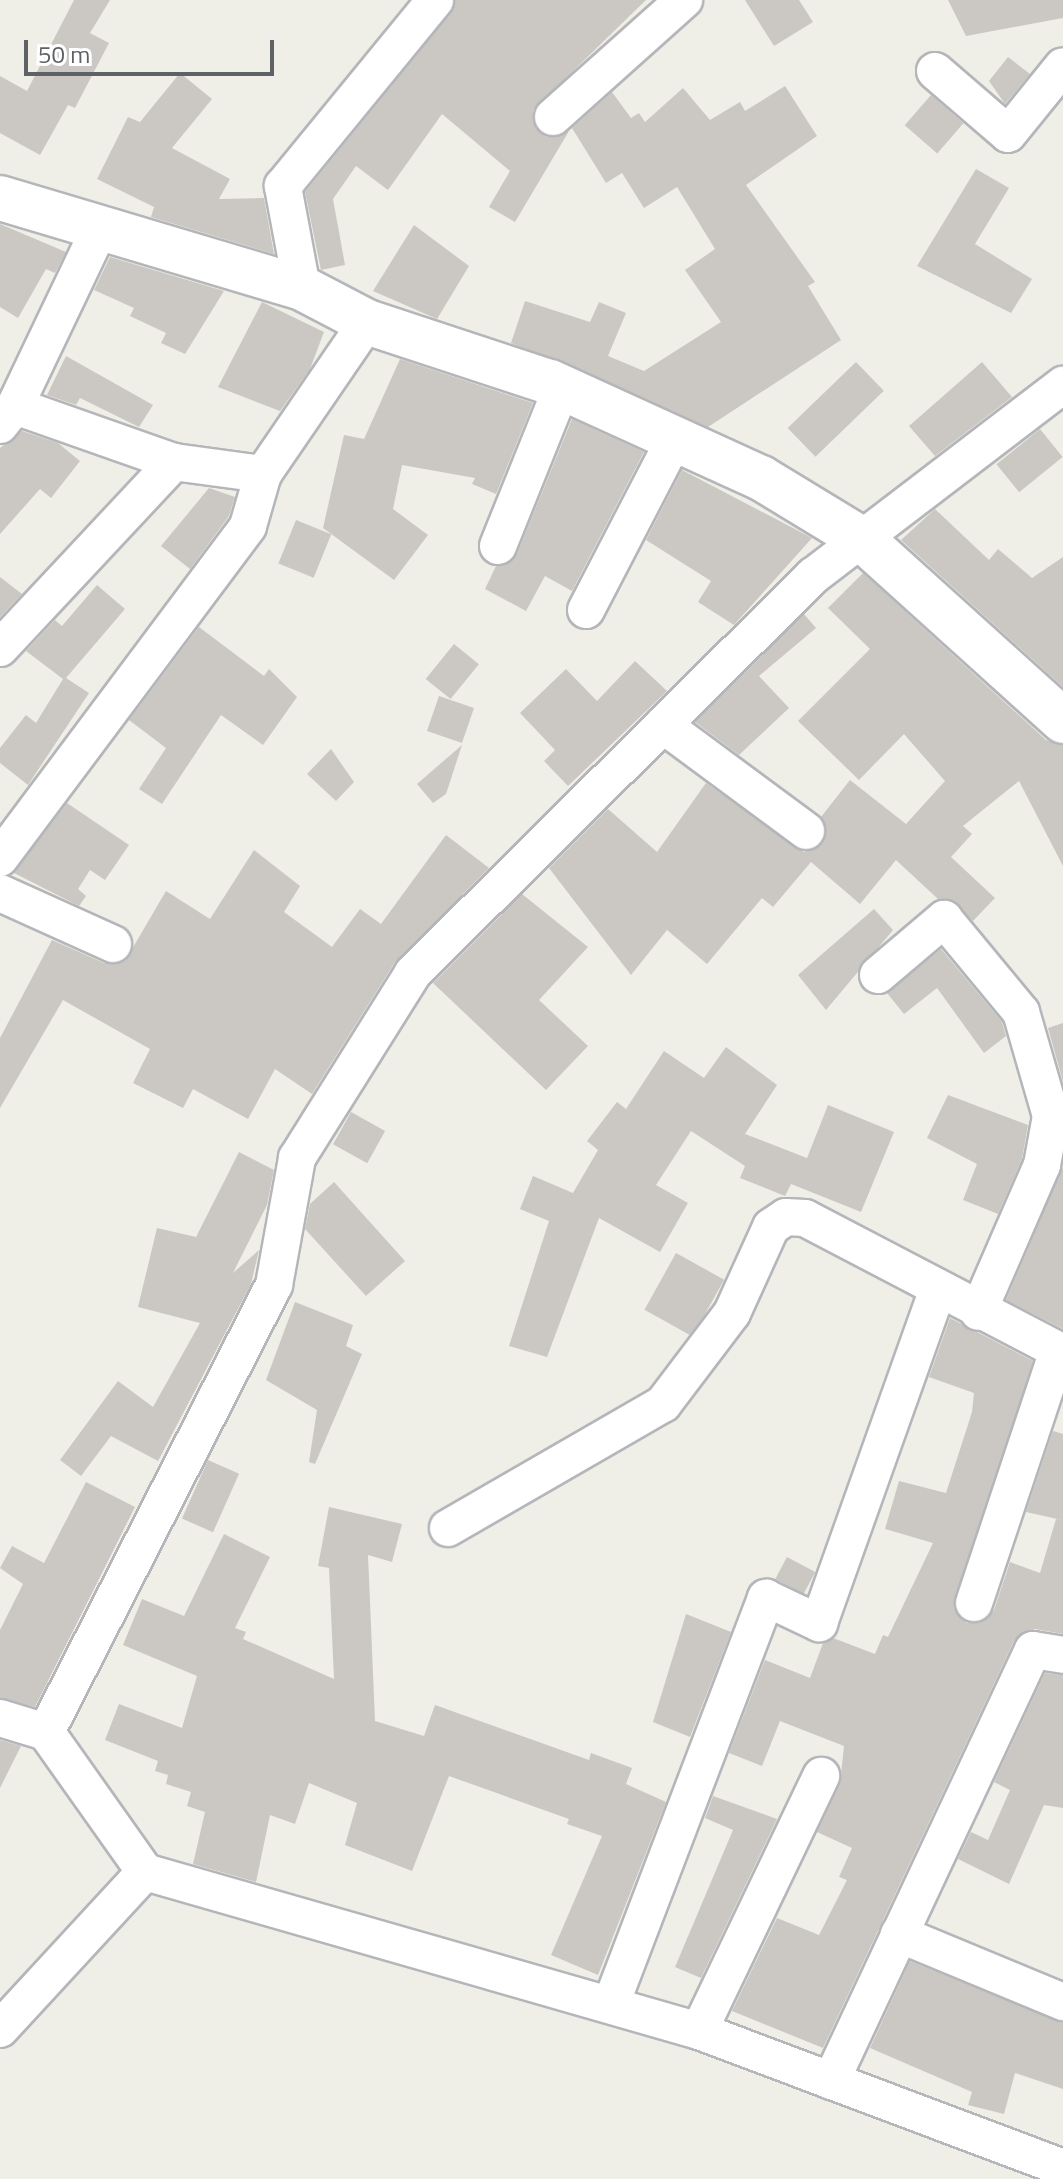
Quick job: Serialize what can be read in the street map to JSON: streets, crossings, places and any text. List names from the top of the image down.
{
  "scale_bar": "50 m"
}
